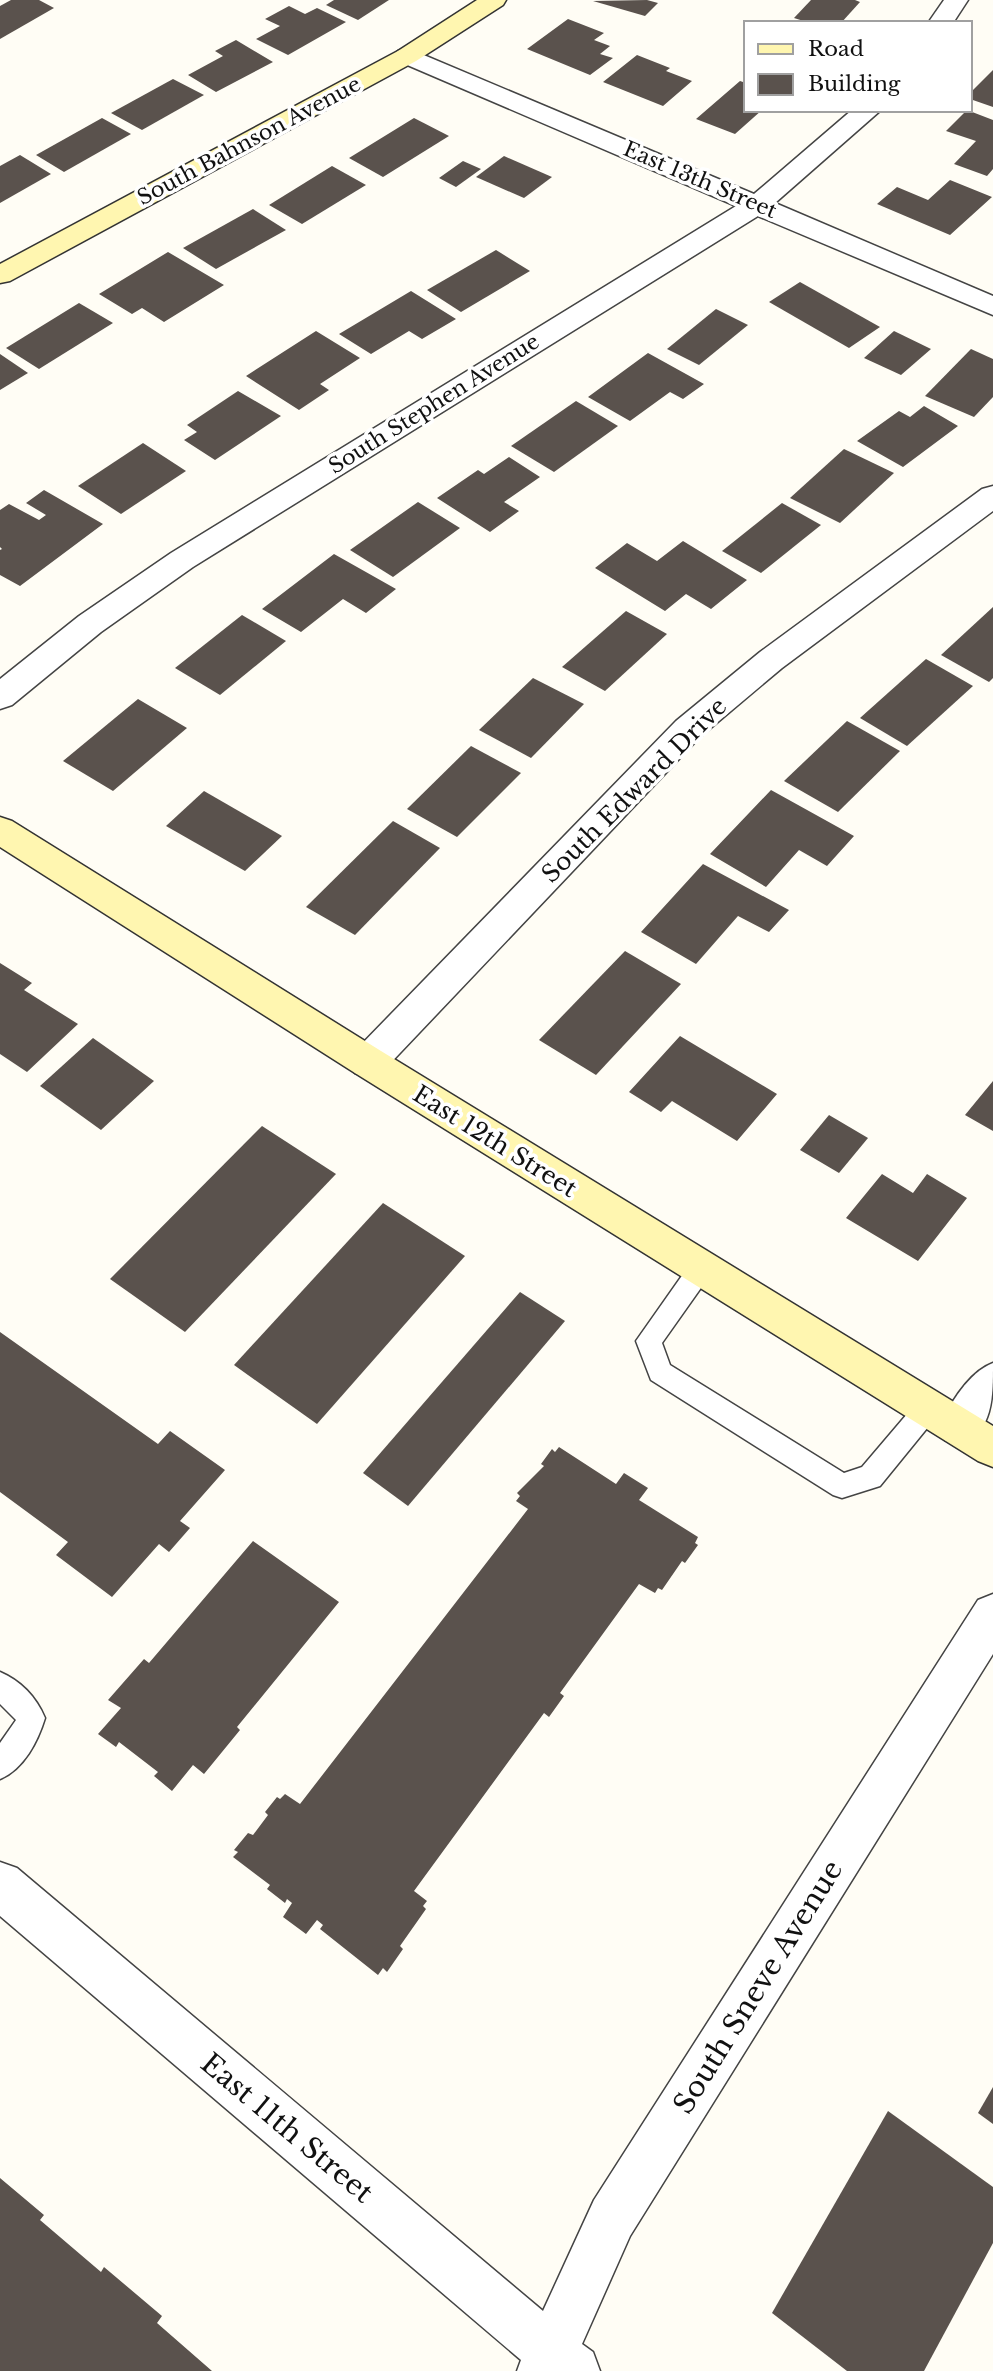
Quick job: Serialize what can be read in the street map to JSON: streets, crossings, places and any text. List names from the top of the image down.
{
  "streets": {
    "street": [
      "South Bahnson Avenue",
      "East 13th Street",
      "South Stephen Avenue",
      "South Edward Drive",
      "East 12th Street",
      "South Sneve Avenue",
      "East 11th Street"
    ]
  },
  "crossings": [
    ["South Bahnson Avenue", "East 13th Street"],
    ["East 13th Street", "South Stephen Avenue"],
    ["South Edward Drive", "East 12th Street"],
    ["South Sneve Avenue", "East 11th Street"]
  ],
  "legend": ["Road", "Building"]
}
